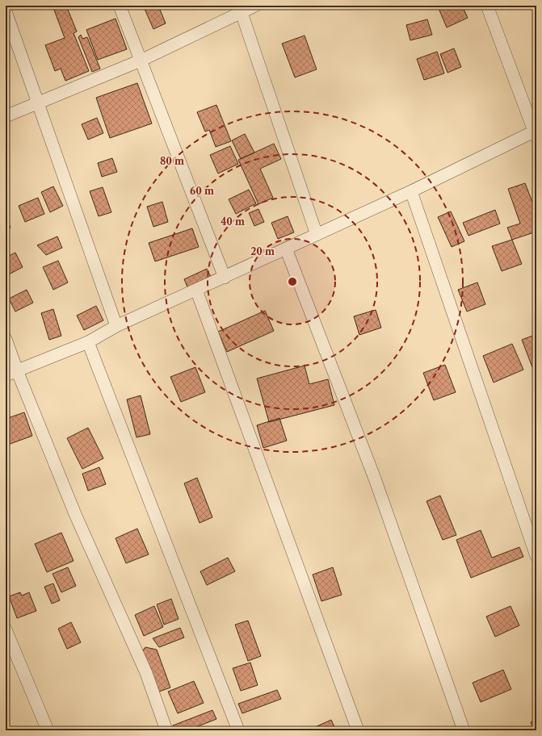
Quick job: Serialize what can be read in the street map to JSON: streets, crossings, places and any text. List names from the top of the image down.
{
  "rings": [
    "80 m",
    "60 m",
    "40 m",
    "20 m"
  ]
}
